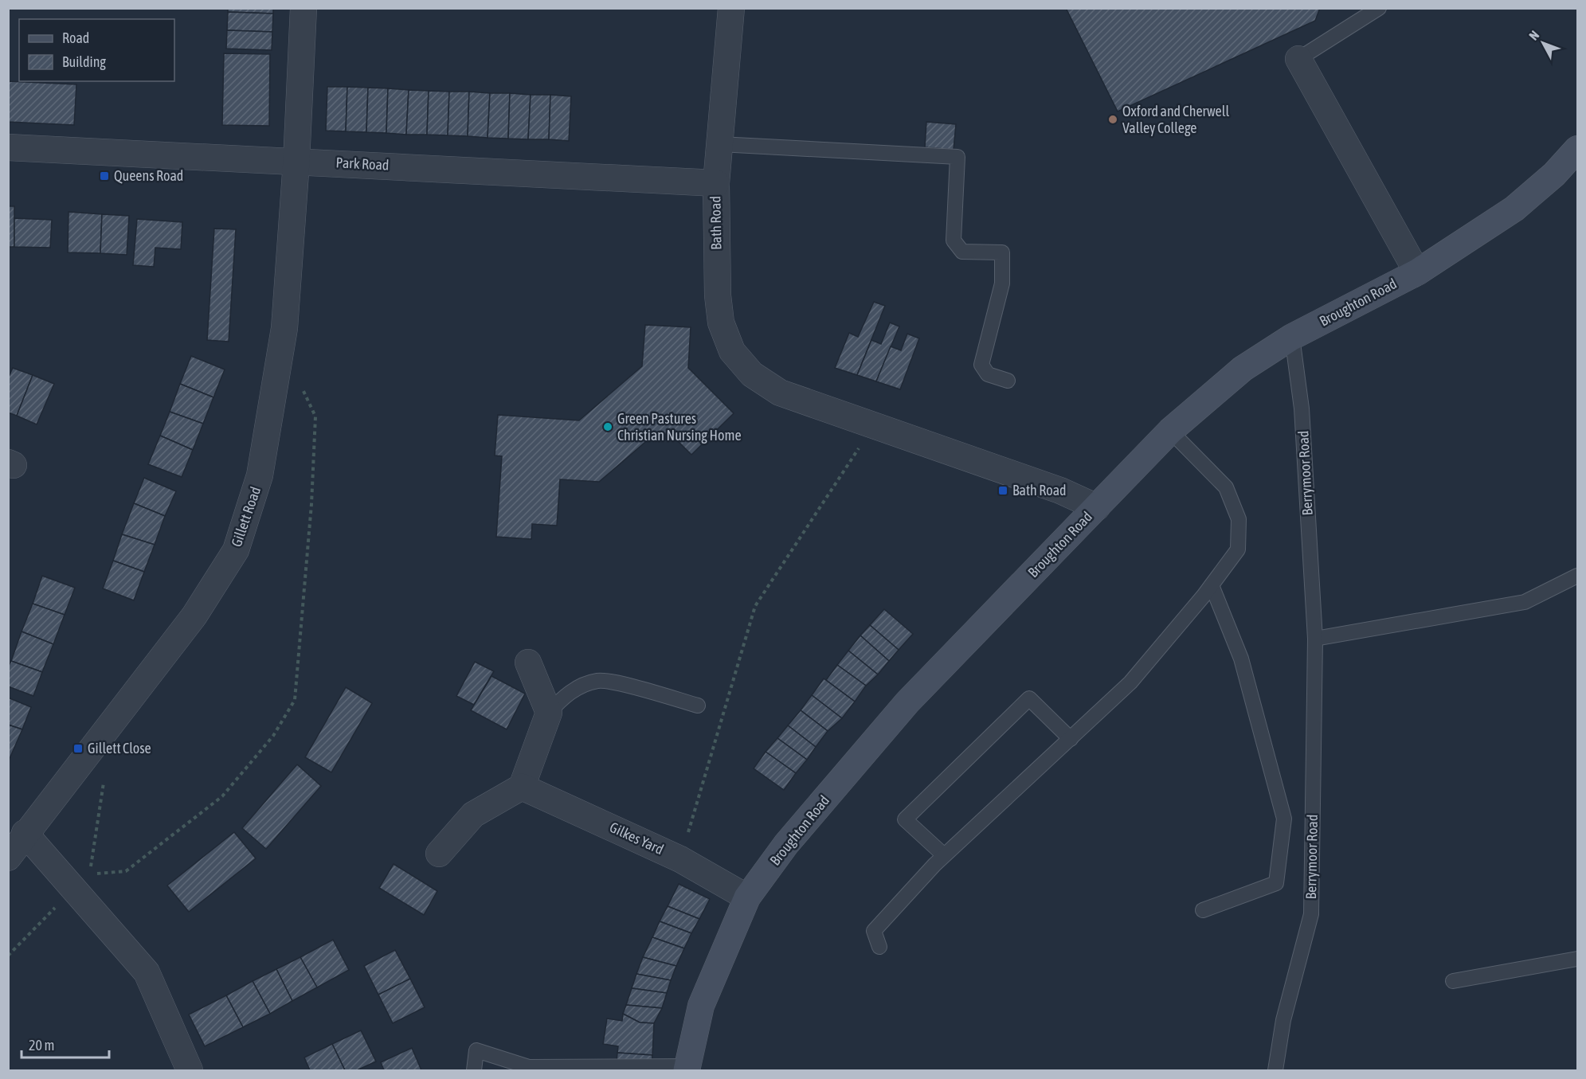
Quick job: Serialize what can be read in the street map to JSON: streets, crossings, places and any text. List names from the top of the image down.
{
  "streets": {
    "main road": ["Broughton Road"],
    "street": [
      "Park Road",
      "Bath Road",
      "Gillett Road",
      "Gilkes Yard"
    ],
    "lane": ["Berrymoor Road"]
  },
  "crossings": [
    ["Park Road", "Bath Road"],
    ["Park Road", "Gillett Road"],
    ["Bath Road", "Broughton Road"],
    ["Broughton Road", "Berrymoor Road"],
    ["Broughton Road", "Gilkes Yard"]
  ],
  "places": {
    "other": ["Oxford and Cherwell Valley College", "Green Pastures Christian Nursing Home"],
    "transit": ["Queens Road", "Bath Road", "Gillett Close"]
  },
  "legend": ["Road", "Building"],
  "scale_bar": "20 m",
  "north": "top left"
}
